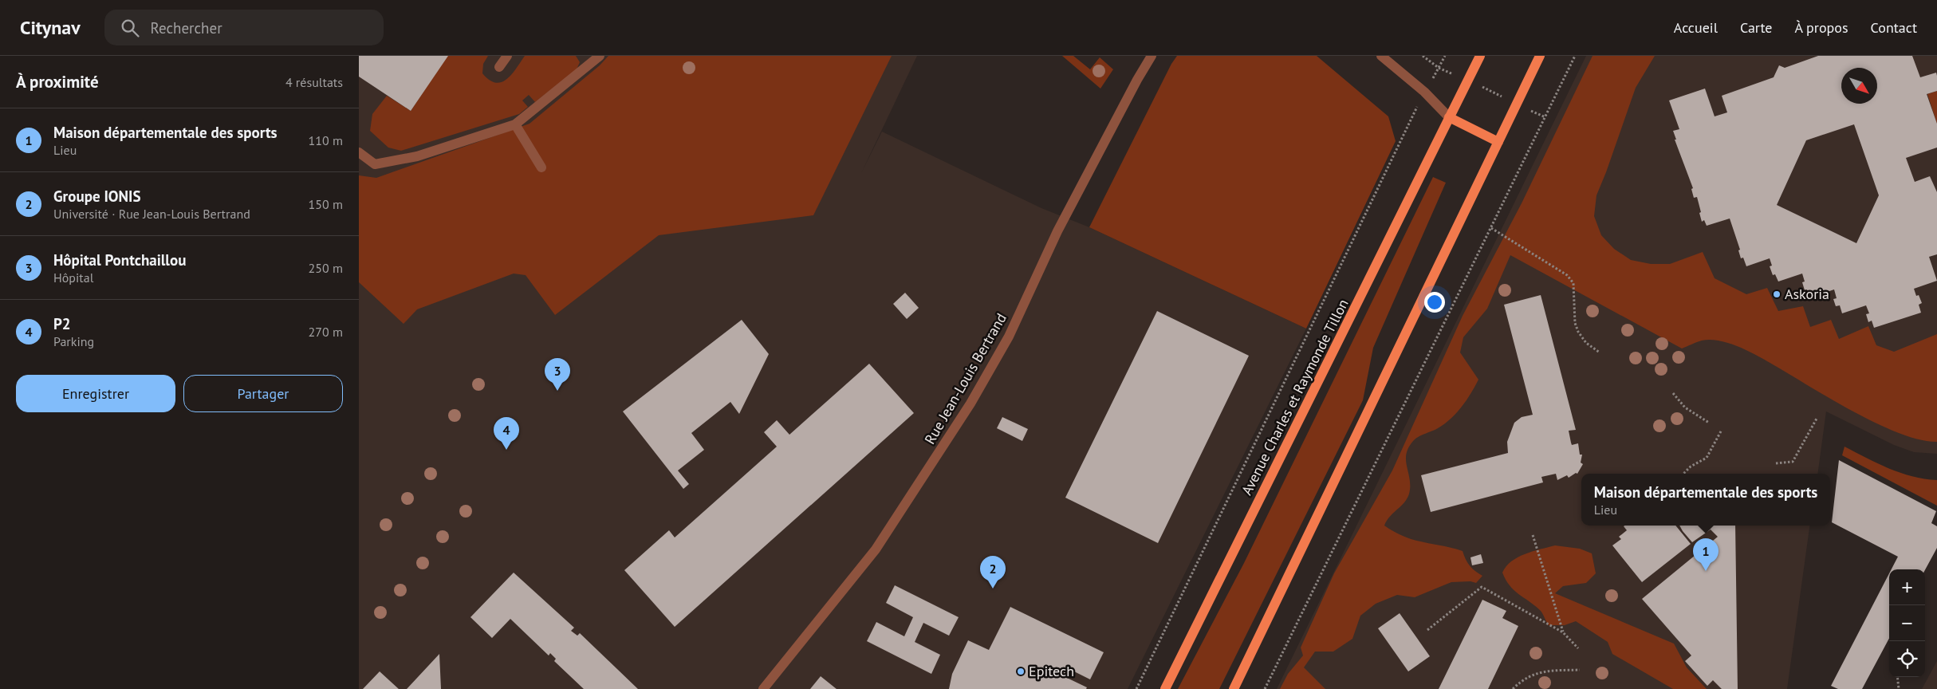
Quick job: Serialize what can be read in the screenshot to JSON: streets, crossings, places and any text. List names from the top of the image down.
{
  "streets": {
    "main road": ["Avenue Charles et Raymonde Tillon"],
    "street": ["Rue Jean-Louis Bertrand"]
  },
  "places": ["Askoria", "Epitech"],
  "north": "bottom right",
  "page": {
    "header": "Citynav",
    "search": "Rechercher",
    "nav": [
      "Accueil",
      "Carte",
      "À propos",
      "Contact"
    ],
    "heading": ["À proximité", "4 résultats"],
    "list": [
      {
        "mark": "1",
        "name": "Maison départementale des sports",
        "note": "Lieu",
        "value": "110 m"
      },
      {
        "mark": "2",
        "name": "Groupe IONIS",
        "note": "Université · Rue Jean-Louis Bertrand",
        "value": "150 m"
      },
      {
        "mark": "3",
        "name": "Hôpital Pontchaillou",
        "note": "Hôpital",
        "value": "250 m"
      },
      {
        "mark": "4",
        "name": "P2",
        "note": "Parking",
        "value": "270 m"
      }
    ],
    "pins": [
      "3",
      "4",
      "1",
      "2"
    ],
    "buttons": ["Enregistrer", "Partager"],
    "popup": ["Maison départementale des sports", "Lieu"],
    "map_buttons": ["+", "−"]
  }
}
